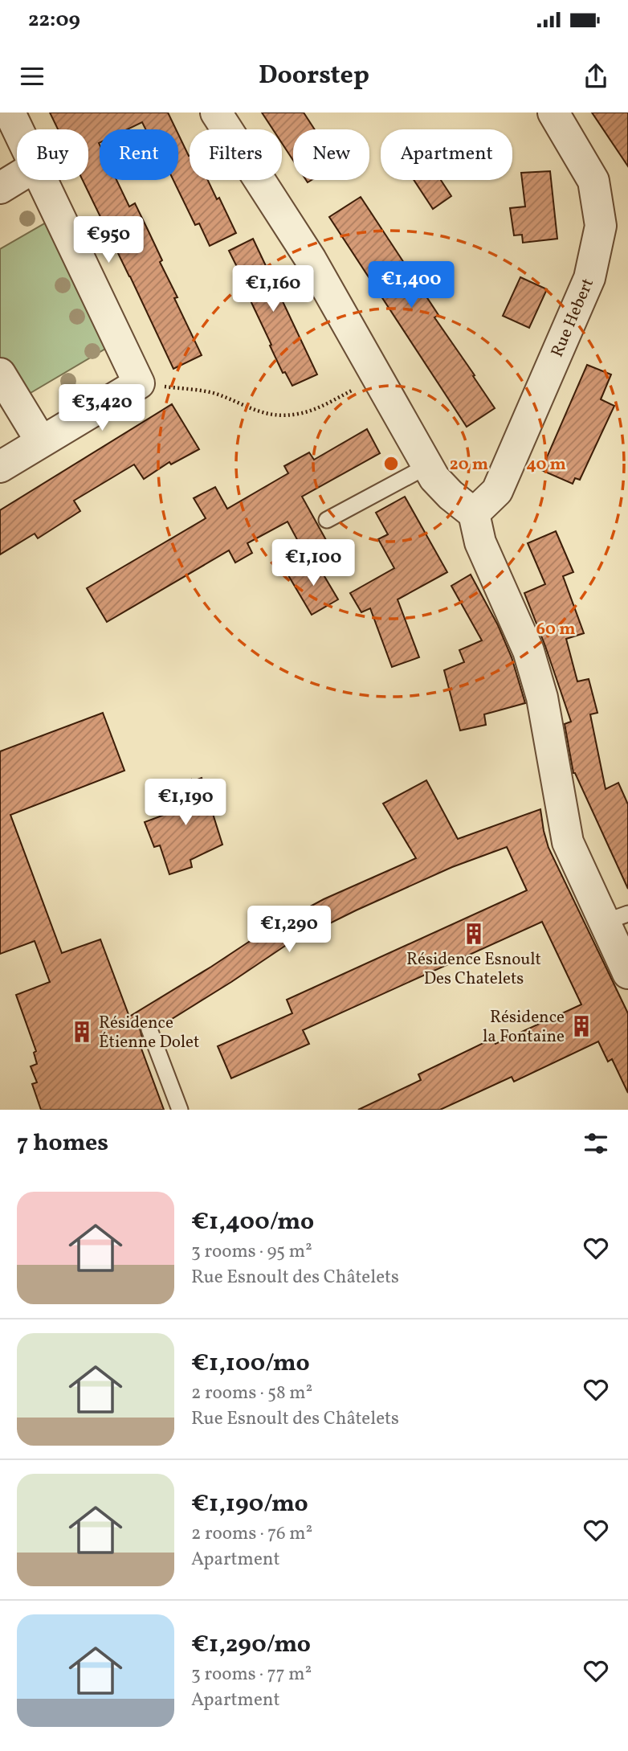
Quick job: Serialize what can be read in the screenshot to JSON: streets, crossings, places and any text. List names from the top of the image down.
{
  "streets": {
    "street": ["Rue Hebert"]
  },
  "places": {
    "building": ["Résidence Esnoult Des Chatelets", "Résidence la Fontaine", "Résidence Étienne Dolet"]
  },
  "page": {
    "status": "22:09",
    "header": "Doorstep",
    "chip": [
      "Buy",
      "Rent",
      "Filters",
      "New",
      "Apartment"
    ],
    "price": [
      "€950",
      "€1,400",
      "€1,160",
      "€3,420",
      "€1,100",
      "€1,190",
      "€1,290"
    ],
    "heading": "7 homes",
    "list": [
      {
        "name": "€1,400/mo",
        "note": "3 rooms · 95 m² · Rue Esnoult des Châtelets"
      },
      {
        "name": "€1,100/mo",
        "note": "2 rooms · 58 m² · Rue Esnoult des Châtelets"
      },
      {
        "name": "€1,190/mo",
        "note": "2 rooms · 76 m² · Apartment"
      },
      {
        "name": "€1,290/mo",
        "note": "3 rooms · 77 m² · Apartment"
      }
    ]
  },
  "rings": ["20 m", "40 m", "60 m"]
}
